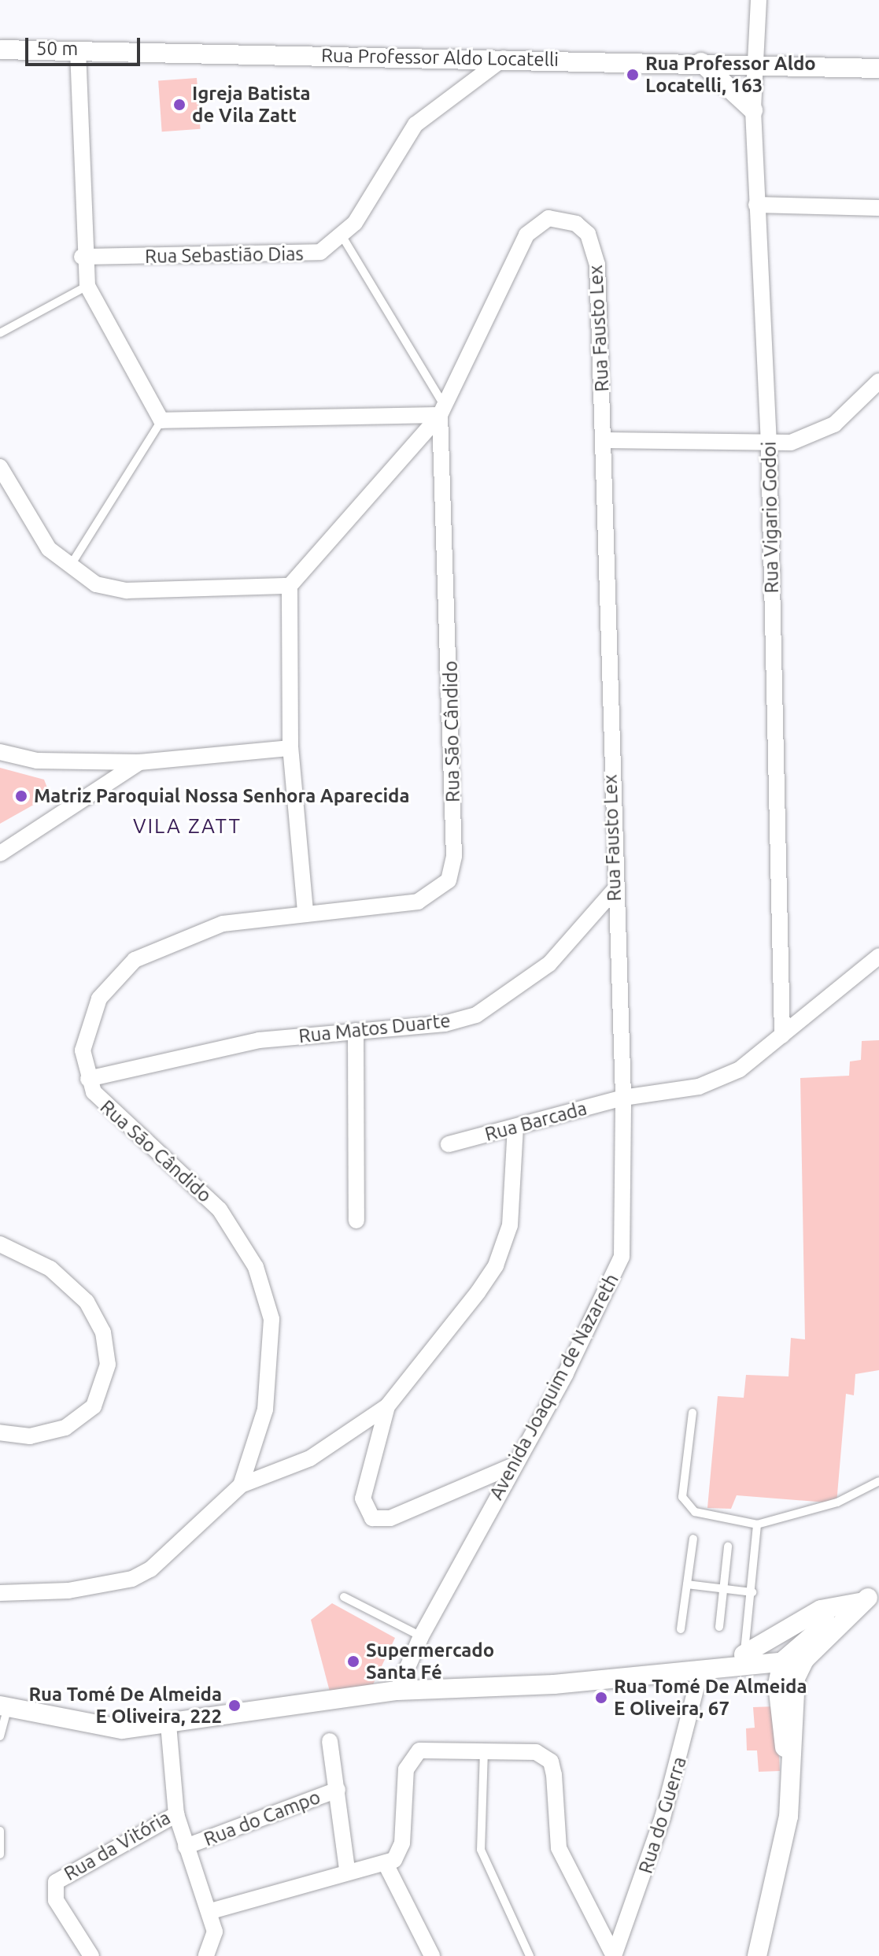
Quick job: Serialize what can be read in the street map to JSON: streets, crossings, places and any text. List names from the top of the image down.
{
  "streets": {
    "street": [
      "Rua Professor Aldo Locatelli",
      "Rua Sebastião Dias",
      "Rua Fausto Lex",
      "Rua Vigario Godoi",
      "Rua São Cândido",
      "Rua Matos Duarte",
      "Rua Barcada",
      "Avenida Joaquim de Nazareth",
      "Rua do Guerra",
      "Rua do Campo",
      "Rua da Vitória"
    ]
  },
  "crossings": [
    ["Rua Professor Aldo Locatelli", "Rua Vigario Godoi"],
    ["Rua Fausto Lex", "Rua São Cândido"],
    ["Rua Fausto Lex", "Rua Matos Duarte"],
    ["Rua Fausto Lex", "Rua Barcada"],
    ["Rua Fausto Lex", "Avenida Joaquim de Nazareth"],
    ["Rua São Cândido", "Rua Matos Duarte"],
    ["Rua Barcada", "Avenida Joaquim de Nazareth"],
    ["Rua do Campo", "Rua da Vitória"]
  ],
  "districts": ["VILA ZATT"],
  "places": [
    "Rua Professor Aldo Locatelli, 163",
    "Igreja Batista de Vila Zatt",
    "Matriz Paroquial Nossa Senhora Aparecida",
    "Supermercado Santa Fé",
    "Rua Tomé De Almeida E Oliveira, 67",
    "Rua Tomé De Almeida E Oliveira, 222"
  ],
  "scale_bar": "50 m"
}
